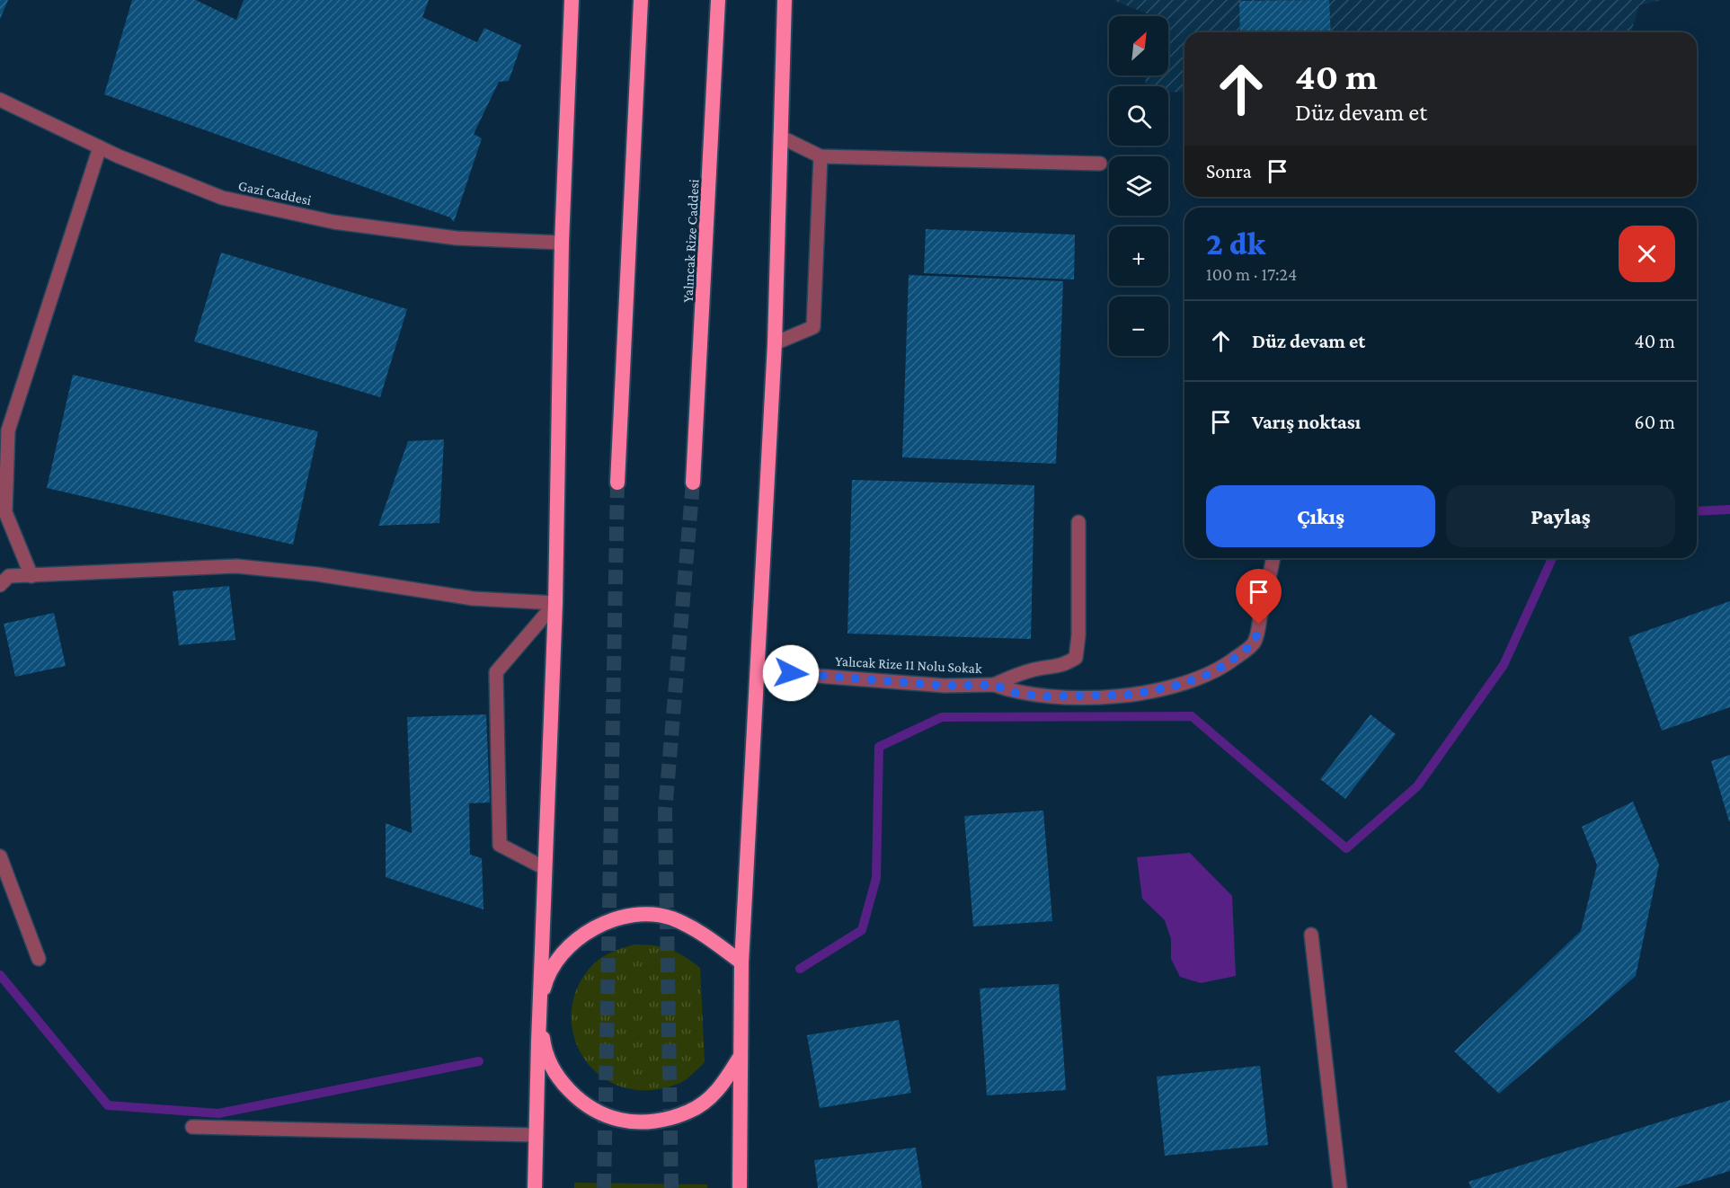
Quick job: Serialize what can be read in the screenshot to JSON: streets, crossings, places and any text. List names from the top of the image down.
{
  "streets": {
    "highway": ["Yalıncak Rize Caddesi"],
    "street": ["Gazi Caddesi", "Yalıcak Rize 11 Nolu Sokak"]
  },
  "north": "top right",
  "page": {
    "map_buttons": ["+", "−"],
    "turn": ["40 m", "Düz devam et"],
    "then": "Sonra",
    "heading": ["2 dk", "100 m · 17:24"],
    "list": [
      {
        "name": "Düz devam et",
        "value": "40 m"
      },
      {
        "name": "Varış noktası",
        "value": "60 m"
      }
    ],
    "buttons": ["Çıkış", "Paylaş"]
  }
}
